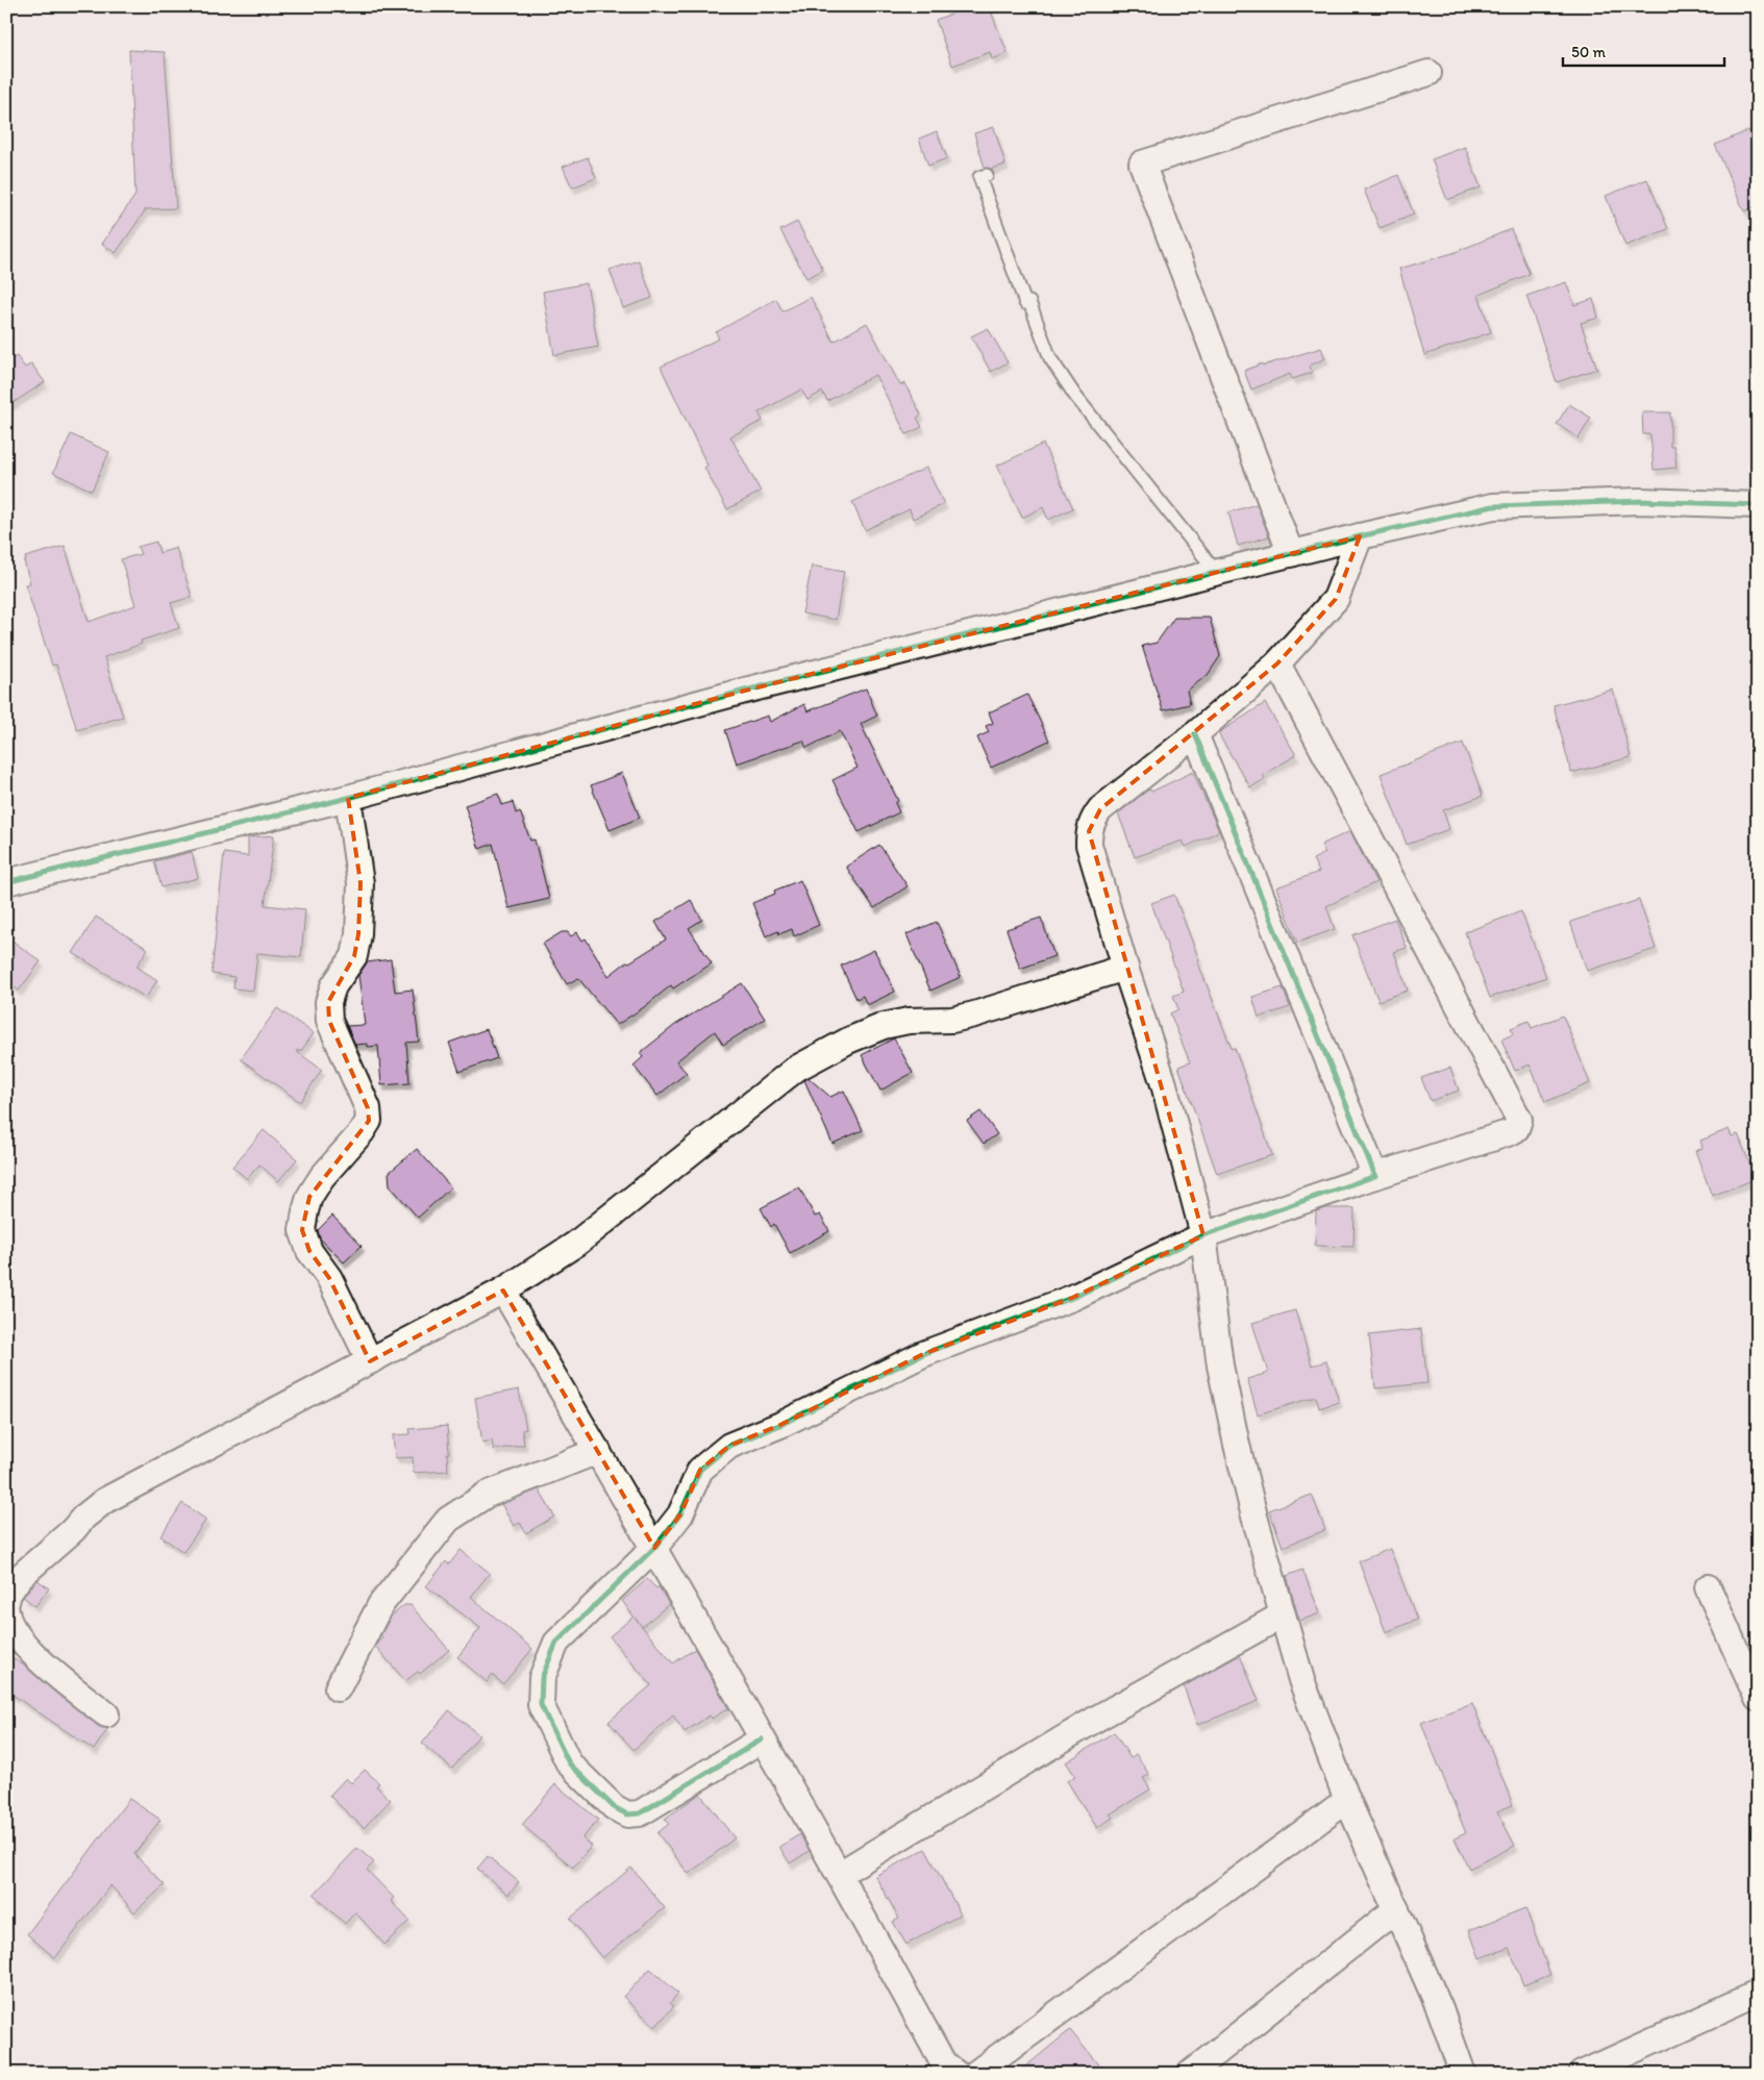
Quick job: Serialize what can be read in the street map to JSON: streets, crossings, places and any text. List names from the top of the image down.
{
  "scale_bar": "50 m"
}
